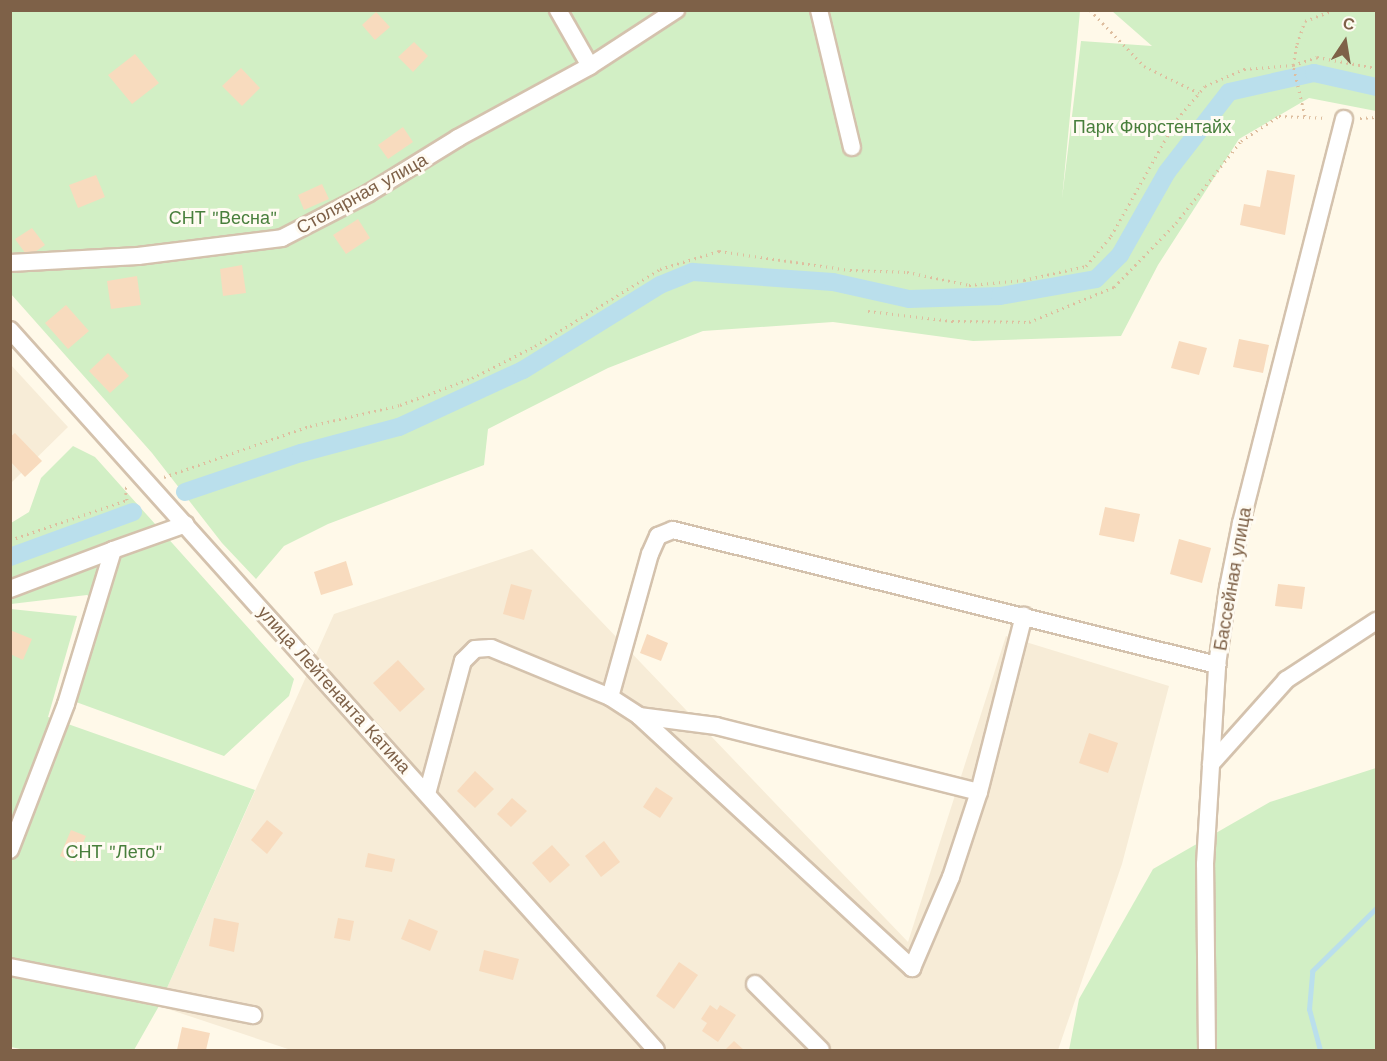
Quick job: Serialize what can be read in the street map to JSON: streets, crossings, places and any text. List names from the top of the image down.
{
  "streets": {
    "street": ["Столярная улица", "Бассейная улица", "улица Лейтенанта Катина"]
  },
  "parks": ["Парк Фюрстентайх", "СНТ \"Весна\"", "СНТ \"Лето\""],
  "north": "top"
}
